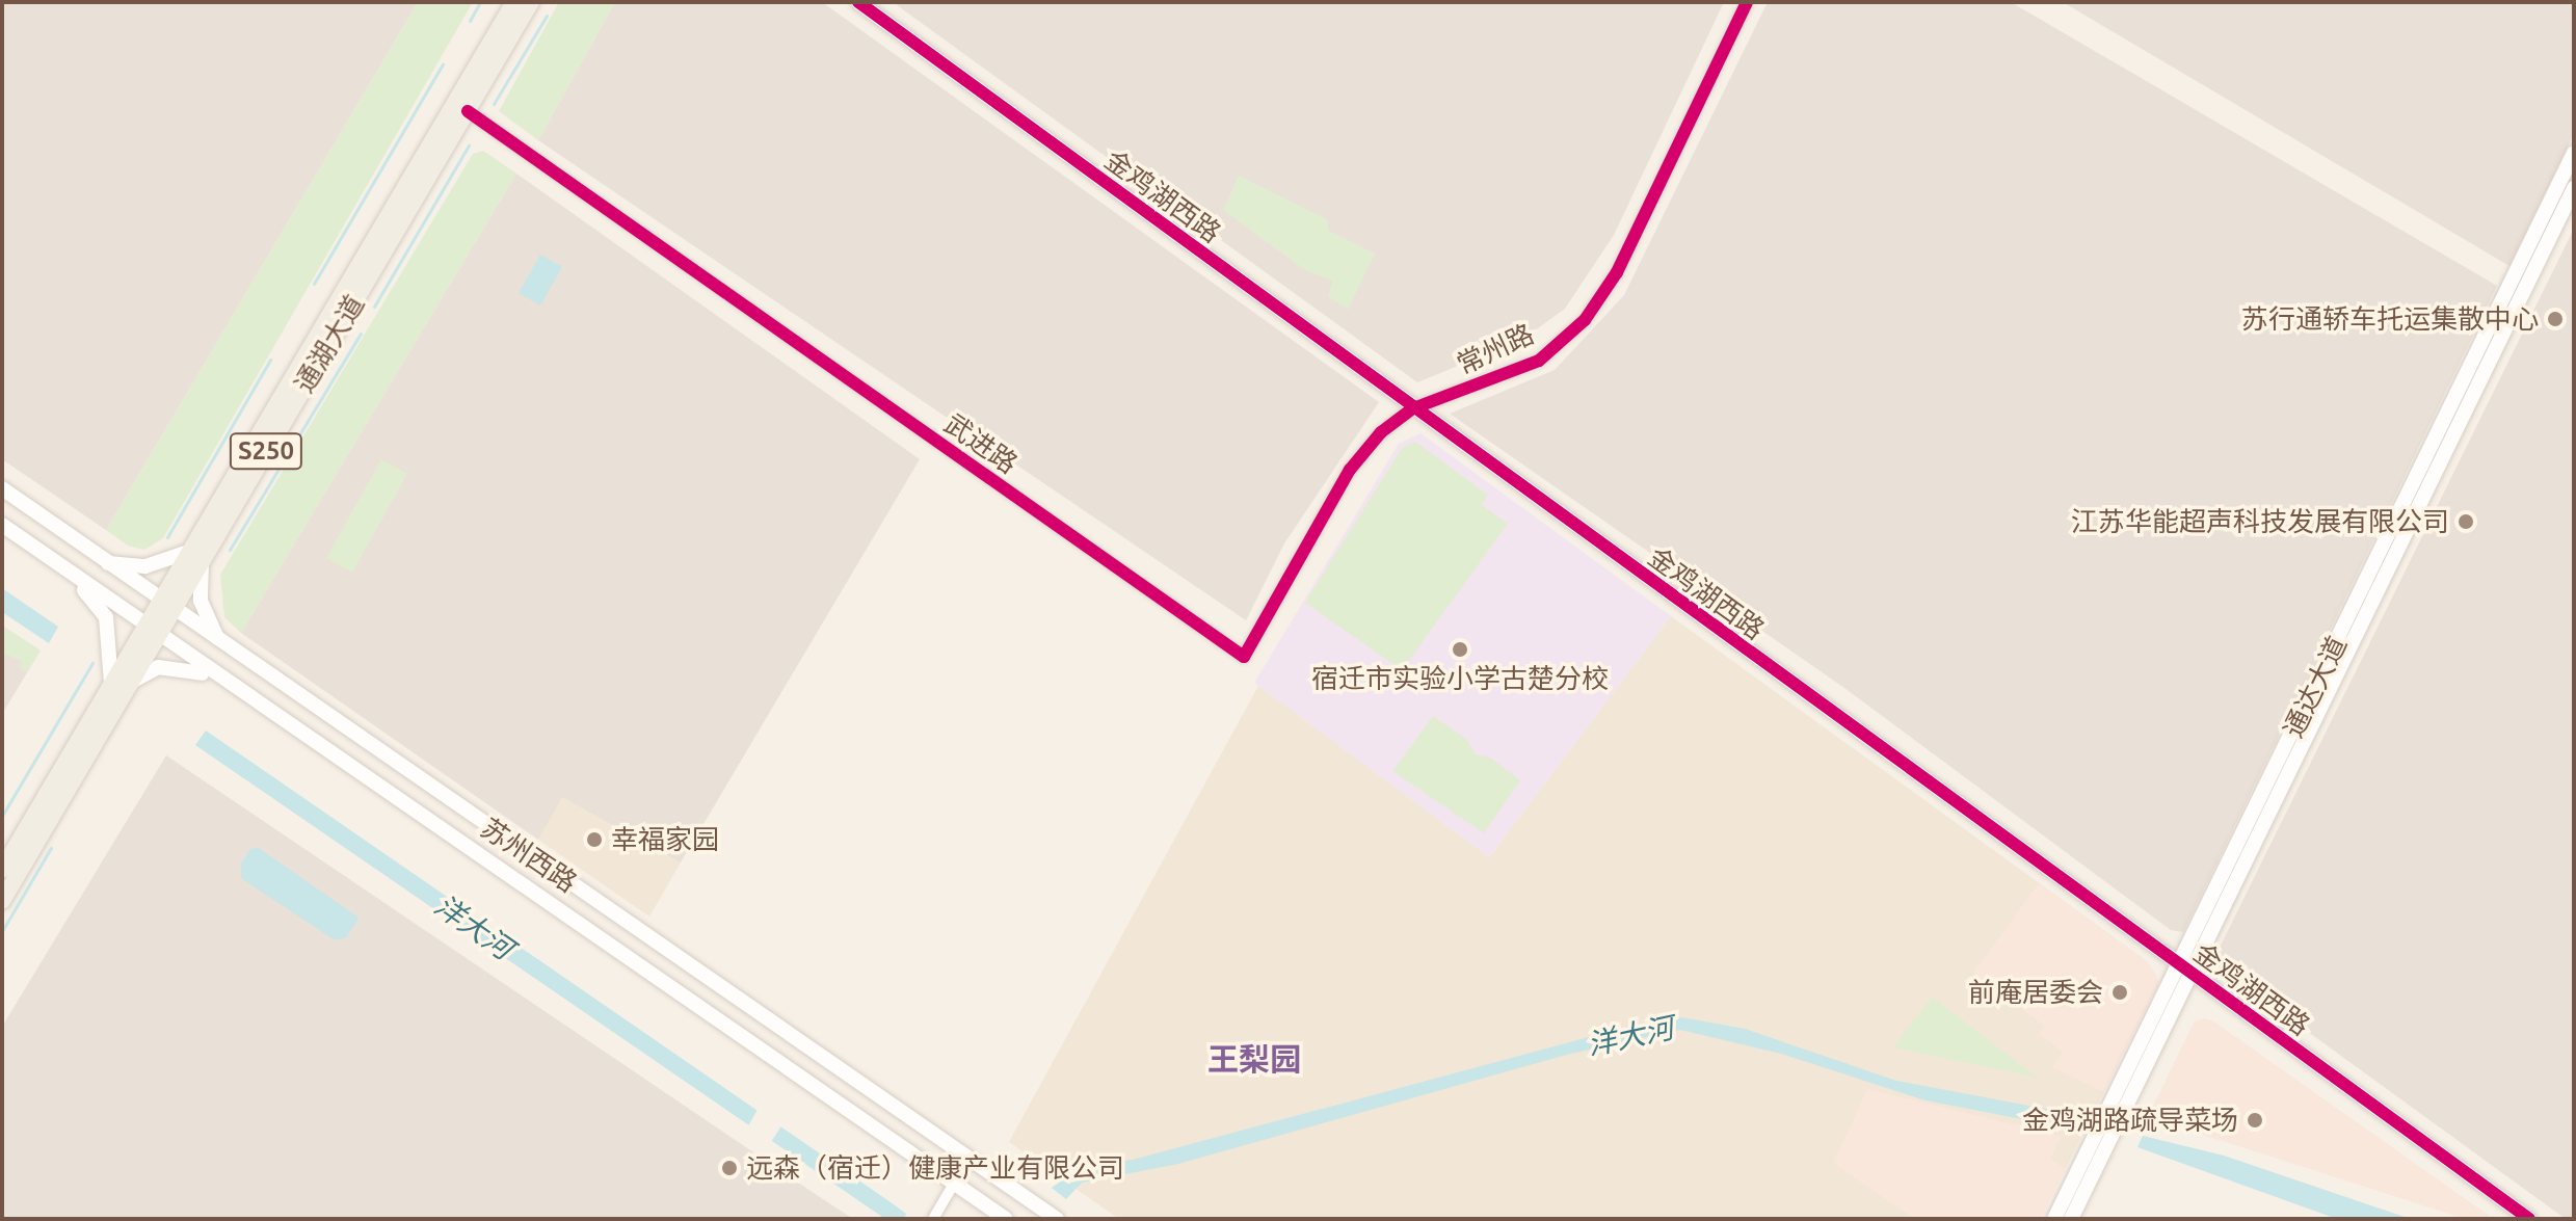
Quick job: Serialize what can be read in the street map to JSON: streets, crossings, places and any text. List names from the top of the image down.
{
  "streets": {
    "main road": [
      "金鸡湖西路",
      "通湖大道",
      "S250",
      "通达大道",
      "苏州西路"
    ],
    "street": ["常州路", "武进路"]
  },
  "crossings": [
    ["金鸡湖西路", "常州路"],
    ["金鸡湖西路", "通达大道"],
    ["通湖大道", "武进路"],
    ["通湖大道", "苏州西路"],
    ["常州路", "武进路"]
  ],
  "districts": ["王梨园"],
  "water": ["洋大河"],
  "places": [
    "苏行通轿车托运集散中心",
    "江苏华能超声科技发展有限公司",
    "宿迁市实验小学古楚分校",
    "幸福家园",
    "前庵居委会",
    "金鸡湖路疏导菜场",
    "远森（宿迁）健康产业有限公司"
  ]
}
